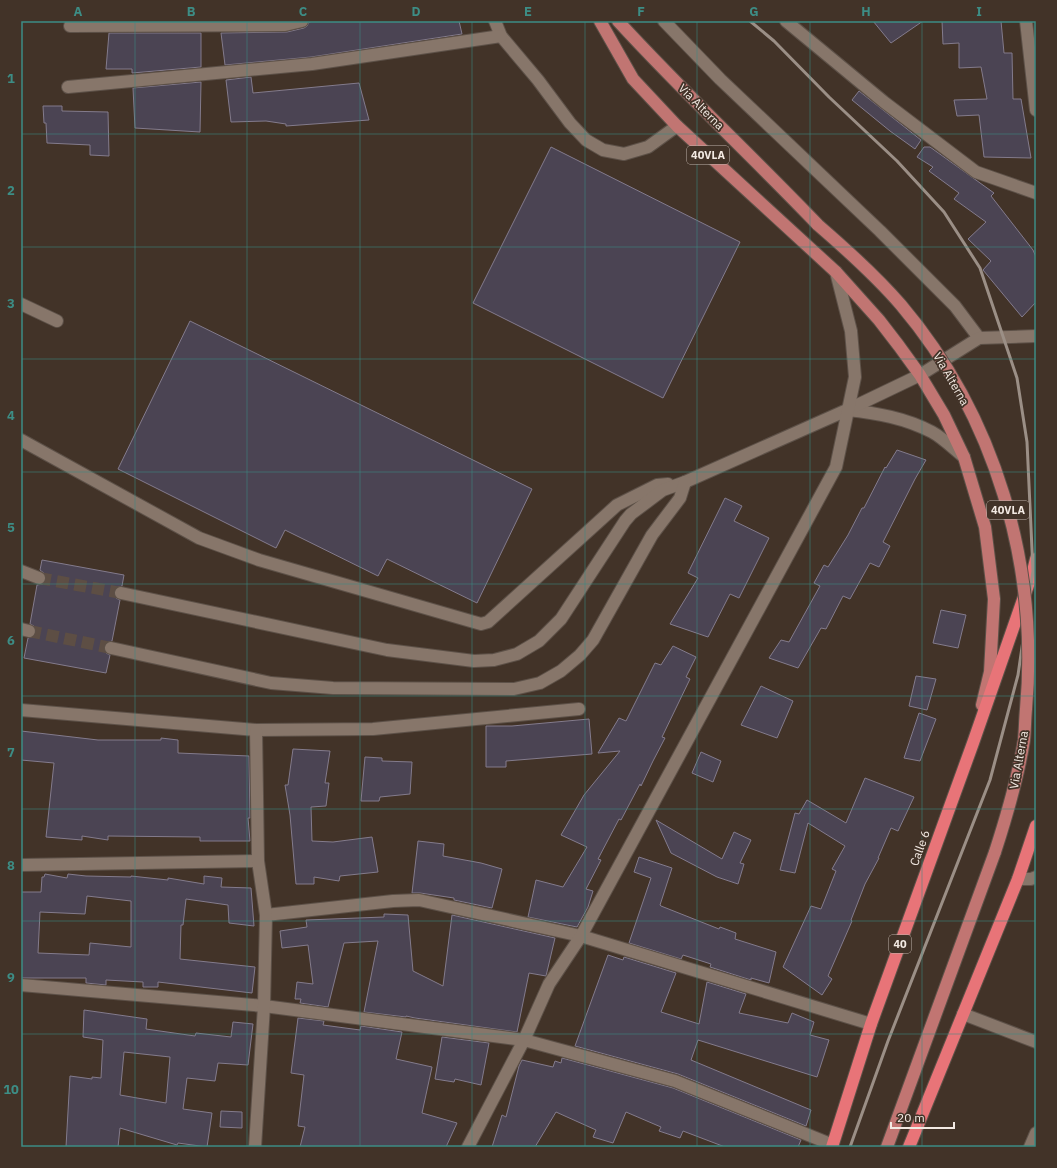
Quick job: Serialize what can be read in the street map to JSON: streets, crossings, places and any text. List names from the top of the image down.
{
  "streets": {
    "highway": ["Calle 6", "40"],
    "main road": ["Via Alterna", "40VLA"]
  },
  "crossings": [
    ["Via Alterna", "Calle 6"]
  ],
  "scale_bar": "20 m",
  "grid": {
    "columns": [
      "A",
      "B",
      "C",
      "D",
      "E",
      "F",
      "G",
      "H",
      "I"
    ],
    "rows": [
      "1",
      "2",
      "3",
      "4",
      "5",
      "6",
      "7",
      "8",
      "9",
      "10"
    ]
  }
}
